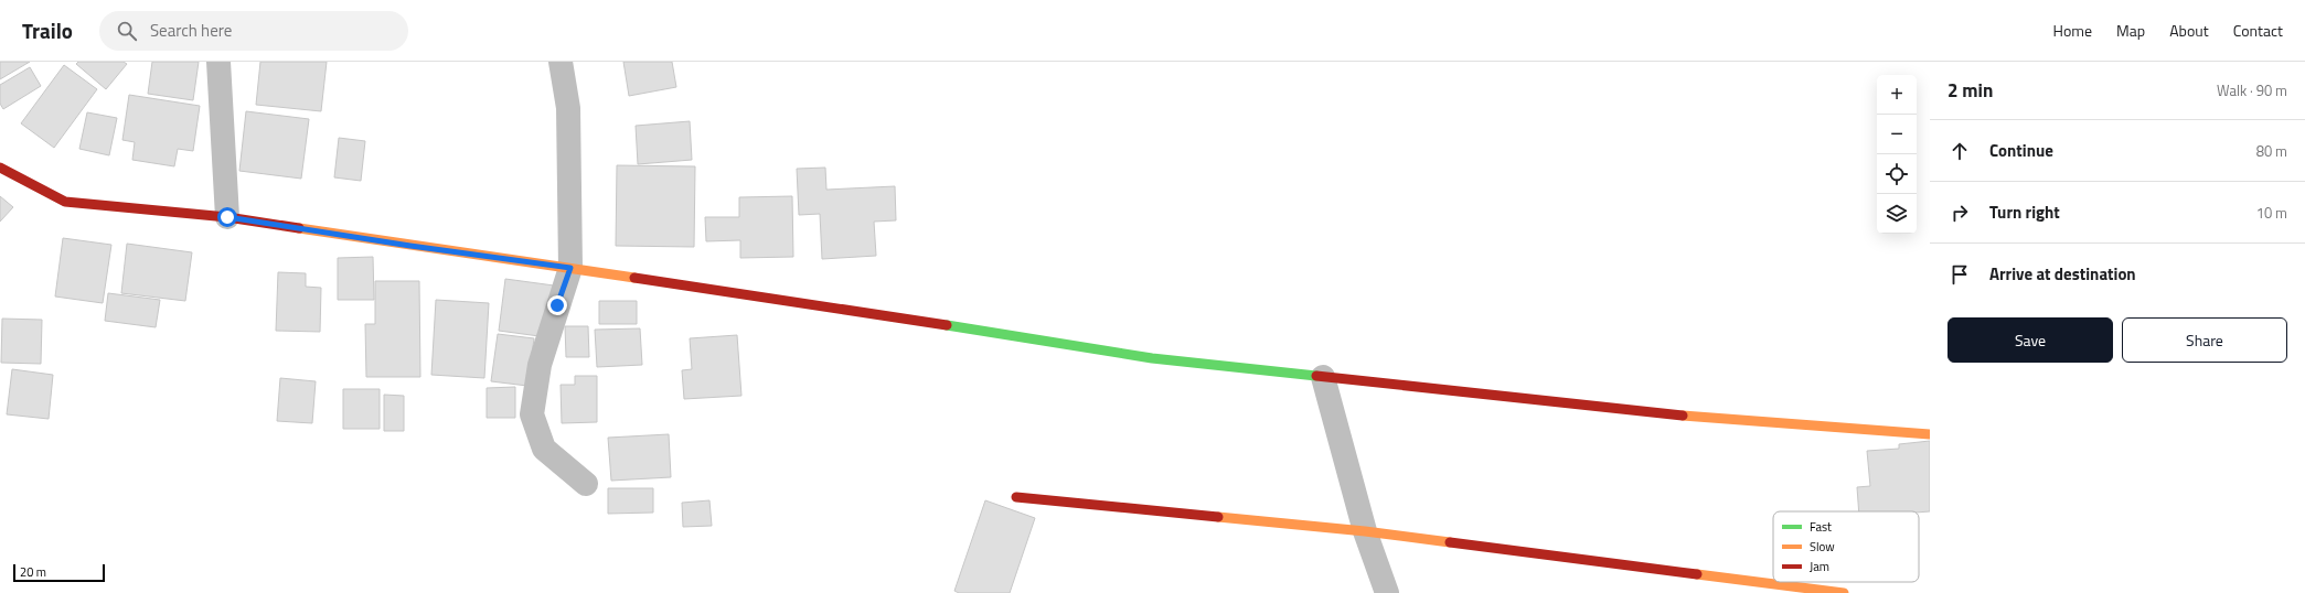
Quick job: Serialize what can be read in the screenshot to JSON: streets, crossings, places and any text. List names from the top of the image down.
{
  "legend": ["Fast", "Slow", "Jam"],
  "scale_bar": "20 m",
  "page": {
    "header": "Trailo",
    "search": "Search here",
    "nav": [
      "Home",
      "Map",
      "About",
      "Contact"
    ],
    "heading": ["2 min", "Walk · 90 m"],
    "map_buttons": ["+", "−"],
    "list": [
      ["Continue", "80 m"],
      ["Turn right", "10 m"],
      "Arrive at destination"
    ],
    "buttons": ["Save", "Share"],
    "scale": "20 m"
  }
}
